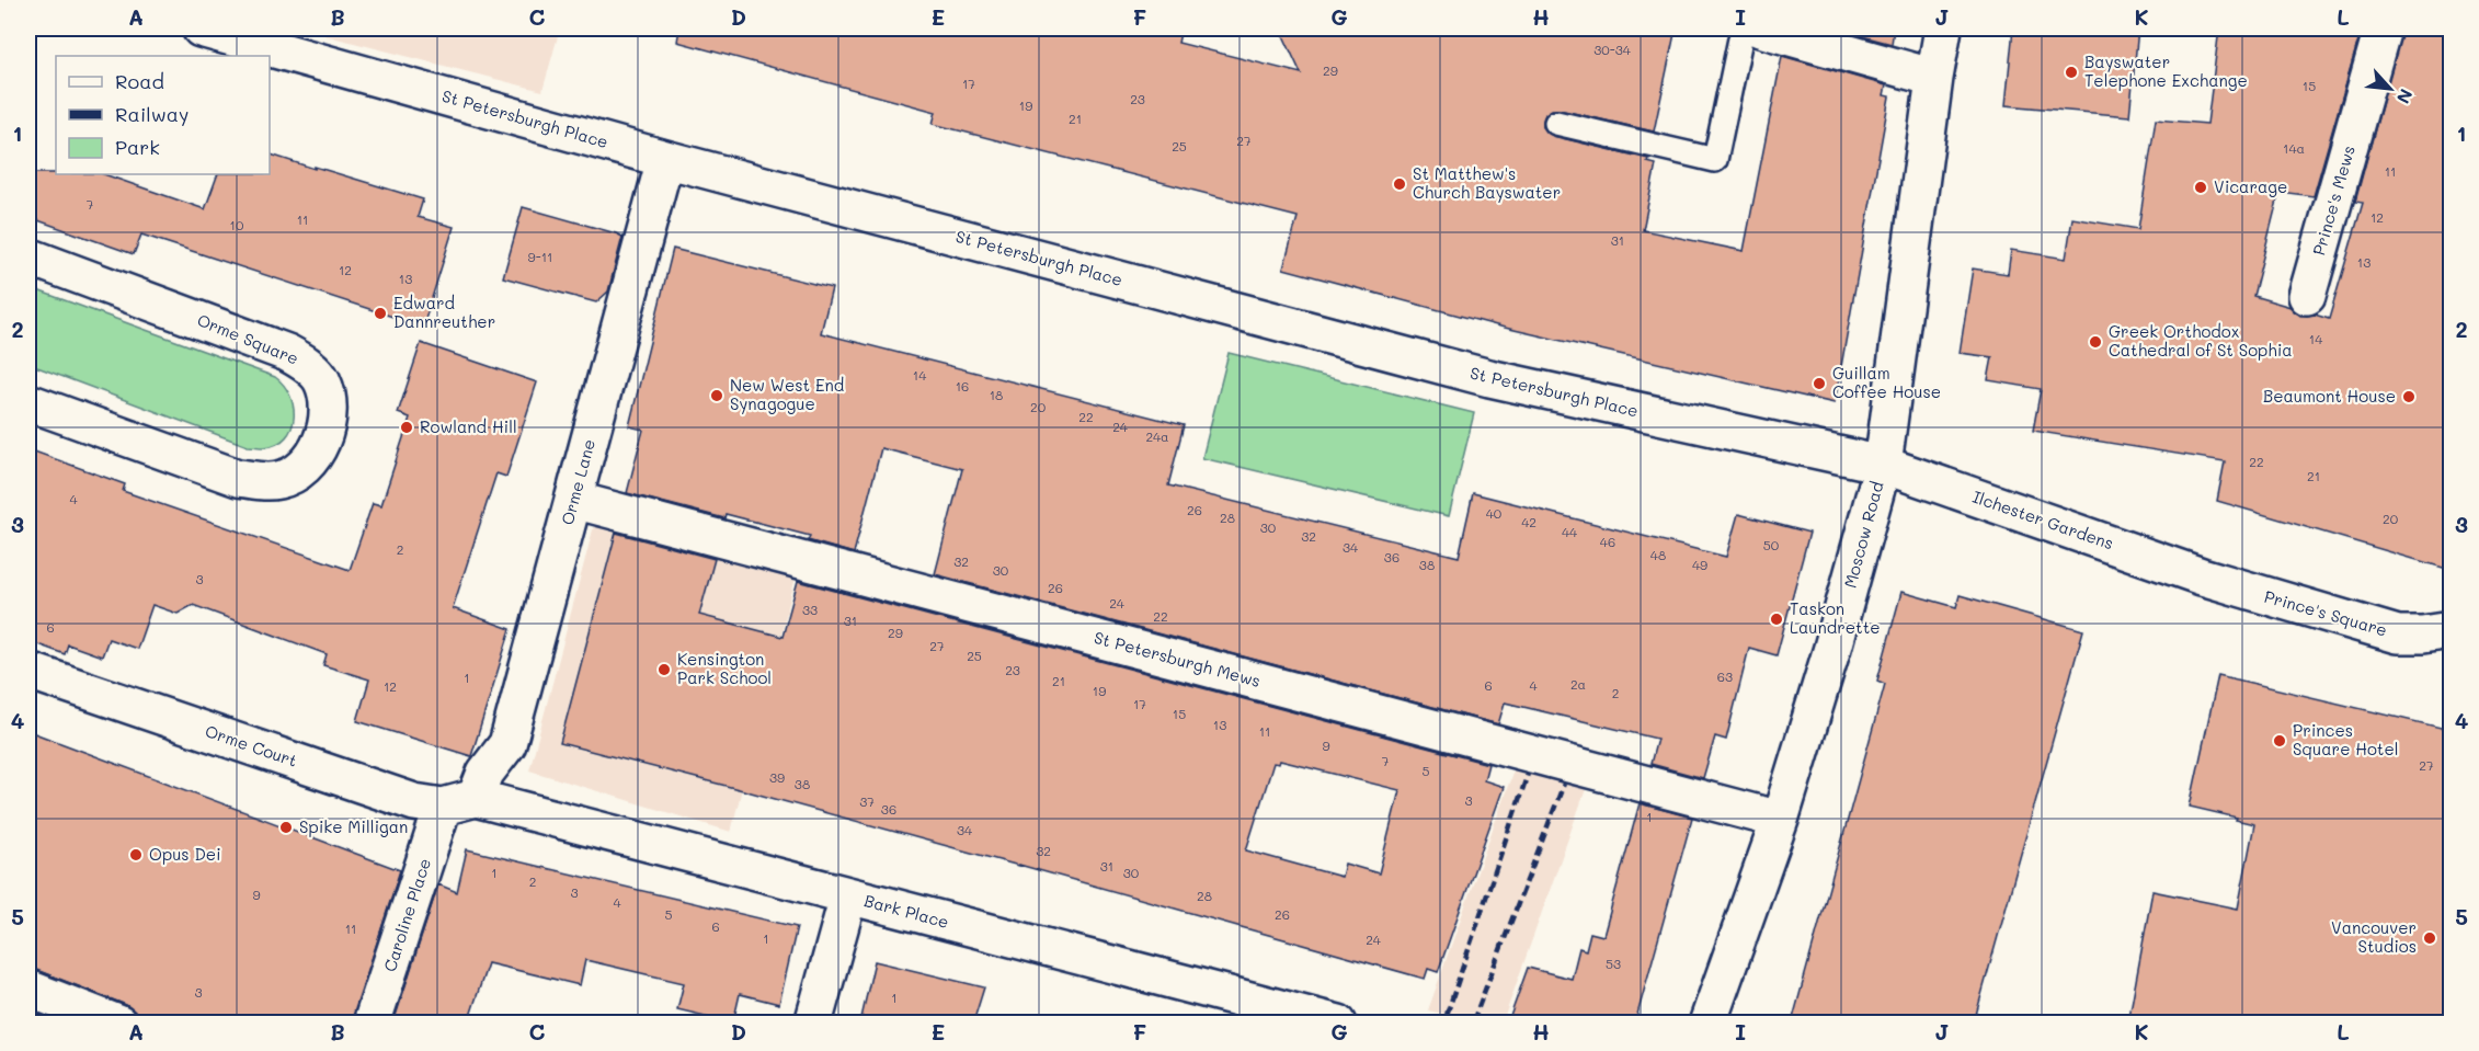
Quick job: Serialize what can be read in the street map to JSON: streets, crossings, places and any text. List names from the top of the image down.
{
  "streets": {
    "street": [
      "St Petersburgh Place",
      "Prince's Mews",
      "Orme Square",
      "Orme Lane",
      "Ilchester Gardens",
      "Moscow Road",
      "Prince's Square",
      "St Petersburgh Mews",
      "Orme Court",
      "Bark Place",
      "Caroline Place"
    ]
  },
  "crossings": [
    ["St Petersburgh Place", "Orme Lane"],
    ["St Petersburgh Place", "Ilchester Gardens"],
    ["St Petersburgh Place", "Moscow Road"],
    ["Orme Lane", "St Petersburgh Mews"],
    ["Orme Lane", "Orme Court"],
    ["Orme Lane", "Bark Place"],
    ["Orme Lane", "Caroline Place"],
    ["Ilchester Gardens", "Moscow Road"],
    ["Ilchester Gardens", "Prince's Square"],
    ["Moscow Road", "St Petersburgh Mews"],
    ["Orme Court", "Bark Place"],
    ["Orme Court", "Caroline Place"],
    ["Bark Place", "Caroline Place"]
  ],
  "places": [
    "Bayswater Telephone Exchange",
    "St Matthew's Church Bayswater",
    "Vicarage",
    "Edward Dannreuther",
    "Greek Orthodox Cathedral of St Sophia",
    "Guillam Coffee House",
    "New West End Synagogue",
    "Beaumont House",
    "Rowland Hill",
    "Taskon Laundrette",
    "Kensington Park School",
    "Princes Square Hotel",
    "Spike Milligan",
    "Opus Dei",
    "Vancouver Studios"
  ],
  "house_numbers": [
    "30-34",
    "29",
    "17",
    "15",
    "23",
    "19",
    "21",
    "27",
    "25",
    "14a",
    "11",
    "7",
    "12",
    "11",
    "10",
    "31",
    "9-11",
    "13",
    "12",
    "13",
    "14",
    "14",
    "16",
    "18",
    "20",
    "22",
    "24",
    "24a",
    "22",
    "21",
    "4",
    "26",
    "40",
    "28",
    "20",
    "42",
    "30",
    "44",
    "32",
    "46",
    "50",
    "34",
    "2",
    "48",
    "36",
    "32",
    "38",
    "49",
    "30",
    "3",
    "26",
    "24",
    "33",
    "22",
    "31",
    "6",
    "29",
    "27",
    "25",
    "23",
    "63",
    "1",
    "21",
    "2a",
    "6",
    "4",
    "12",
    "19",
    "2",
    "17",
    "15",
    "13",
    "11",
    "9",
    "7",
    "27",
    "5",
    "39",
    "38",
    "3",
    "37",
    "36",
    "1",
    "34",
    "32",
    "31",
    "1",
    "30",
    "2",
    "3",
    "9",
    "28",
    "4",
    "5",
    "26",
    "6",
    "11",
    "1",
    "24",
    "53",
    "3",
    "1"
  ],
  "legend": ["Road", "Railway", "Park"],
  "north": "bottom right",
  "grid": {
    "columns": [
      "A",
      "B",
      "C",
      "D",
      "E",
      "F",
      "G",
      "H",
      "I",
      "J",
      "K",
      "L"
    ],
    "rows": [
      "1",
      "2",
      "3",
      "4",
      "5"
    ]
  }
}
